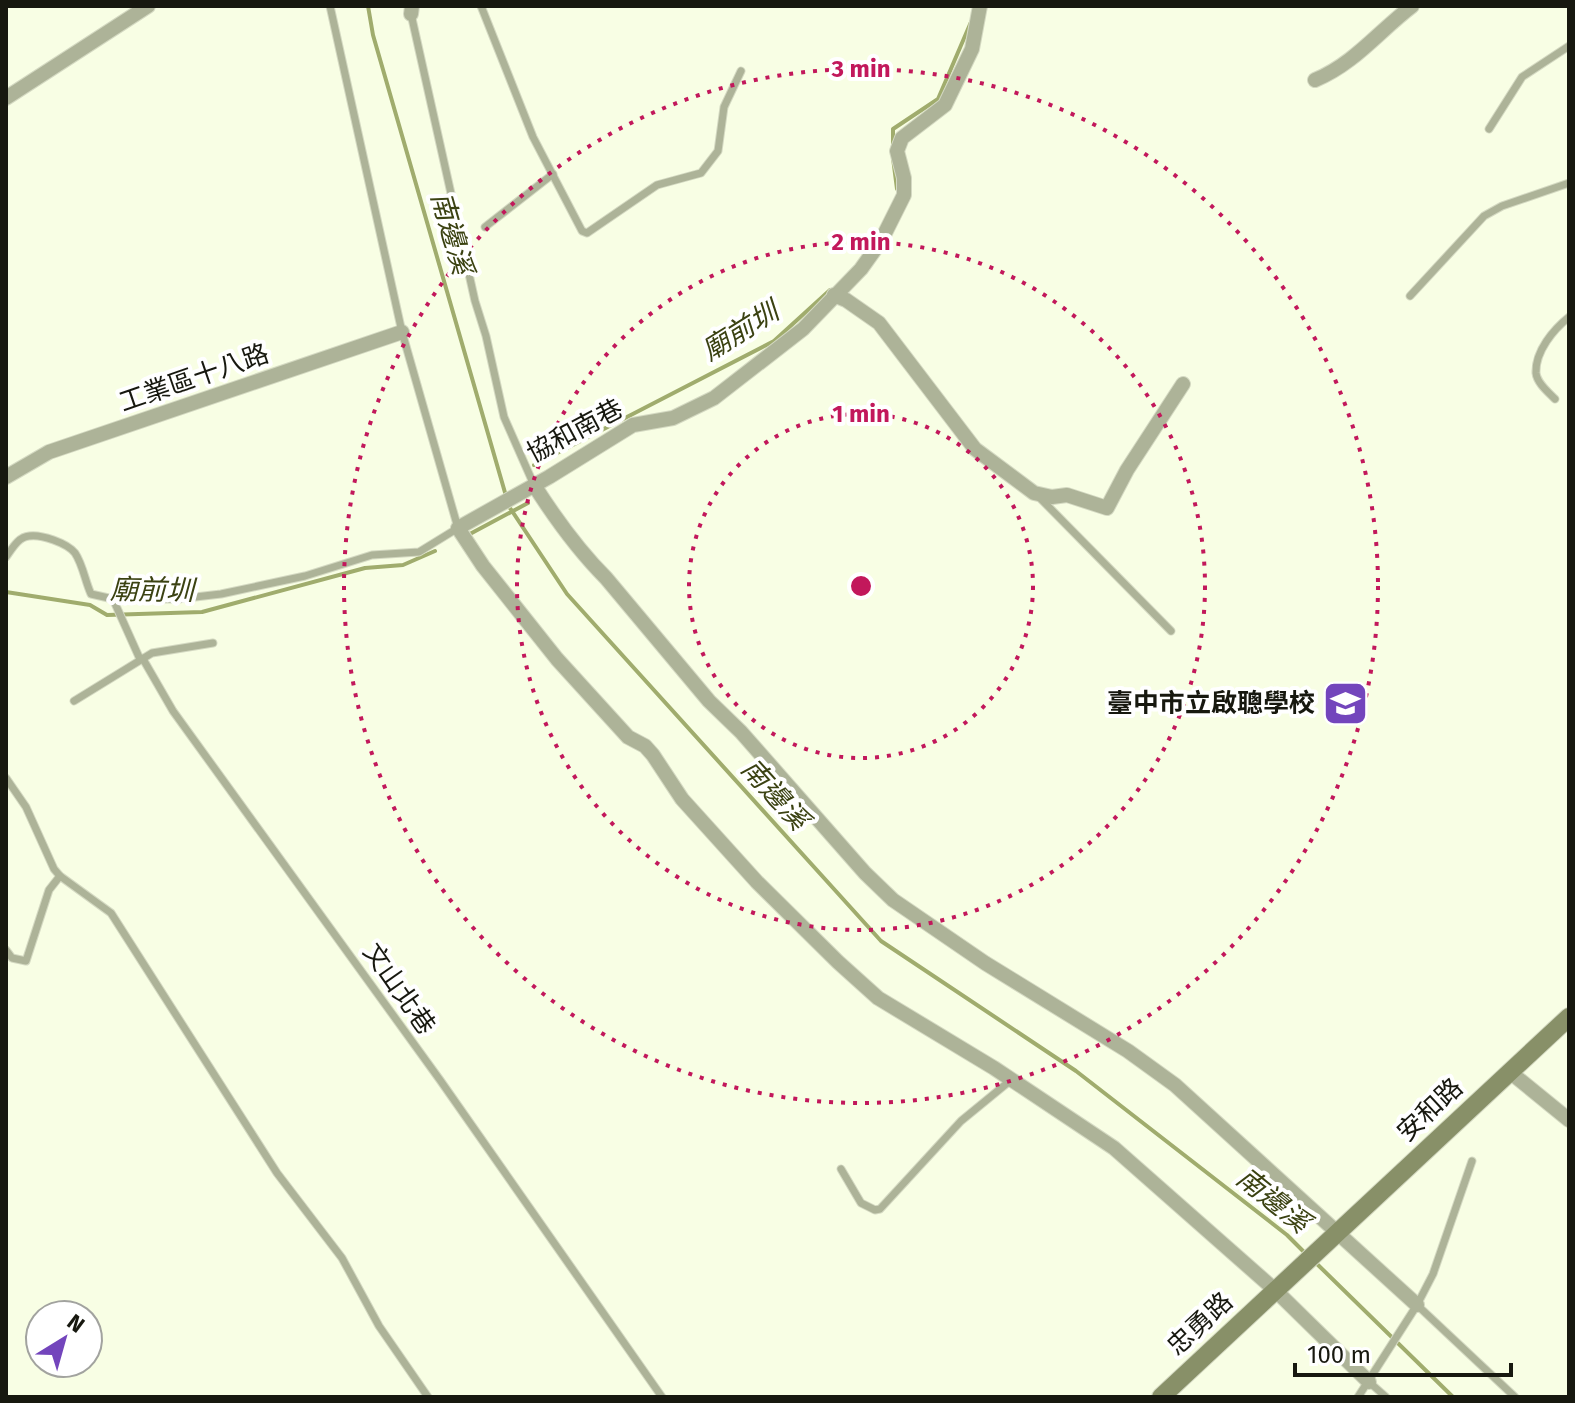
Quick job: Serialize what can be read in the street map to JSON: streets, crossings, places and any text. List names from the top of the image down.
{
  "streets": {
    "main road": ["安和路", "忠勇路"],
    "street": ["工業區十八路", "協和南巷"],
    "lane": ["文山北巷"]
  },
  "crossings": [
    ["安和路", "忠勇路"]
  ],
  "water": ["南邊溪", "廟前圳"],
  "places": {
    "school or university": ["臺中市立啟聰學校"]
  },
  "scale_bar": "100 m",
  "north": "top right",
  "rings": ["3 min", "2 min", "1 min"]
}
